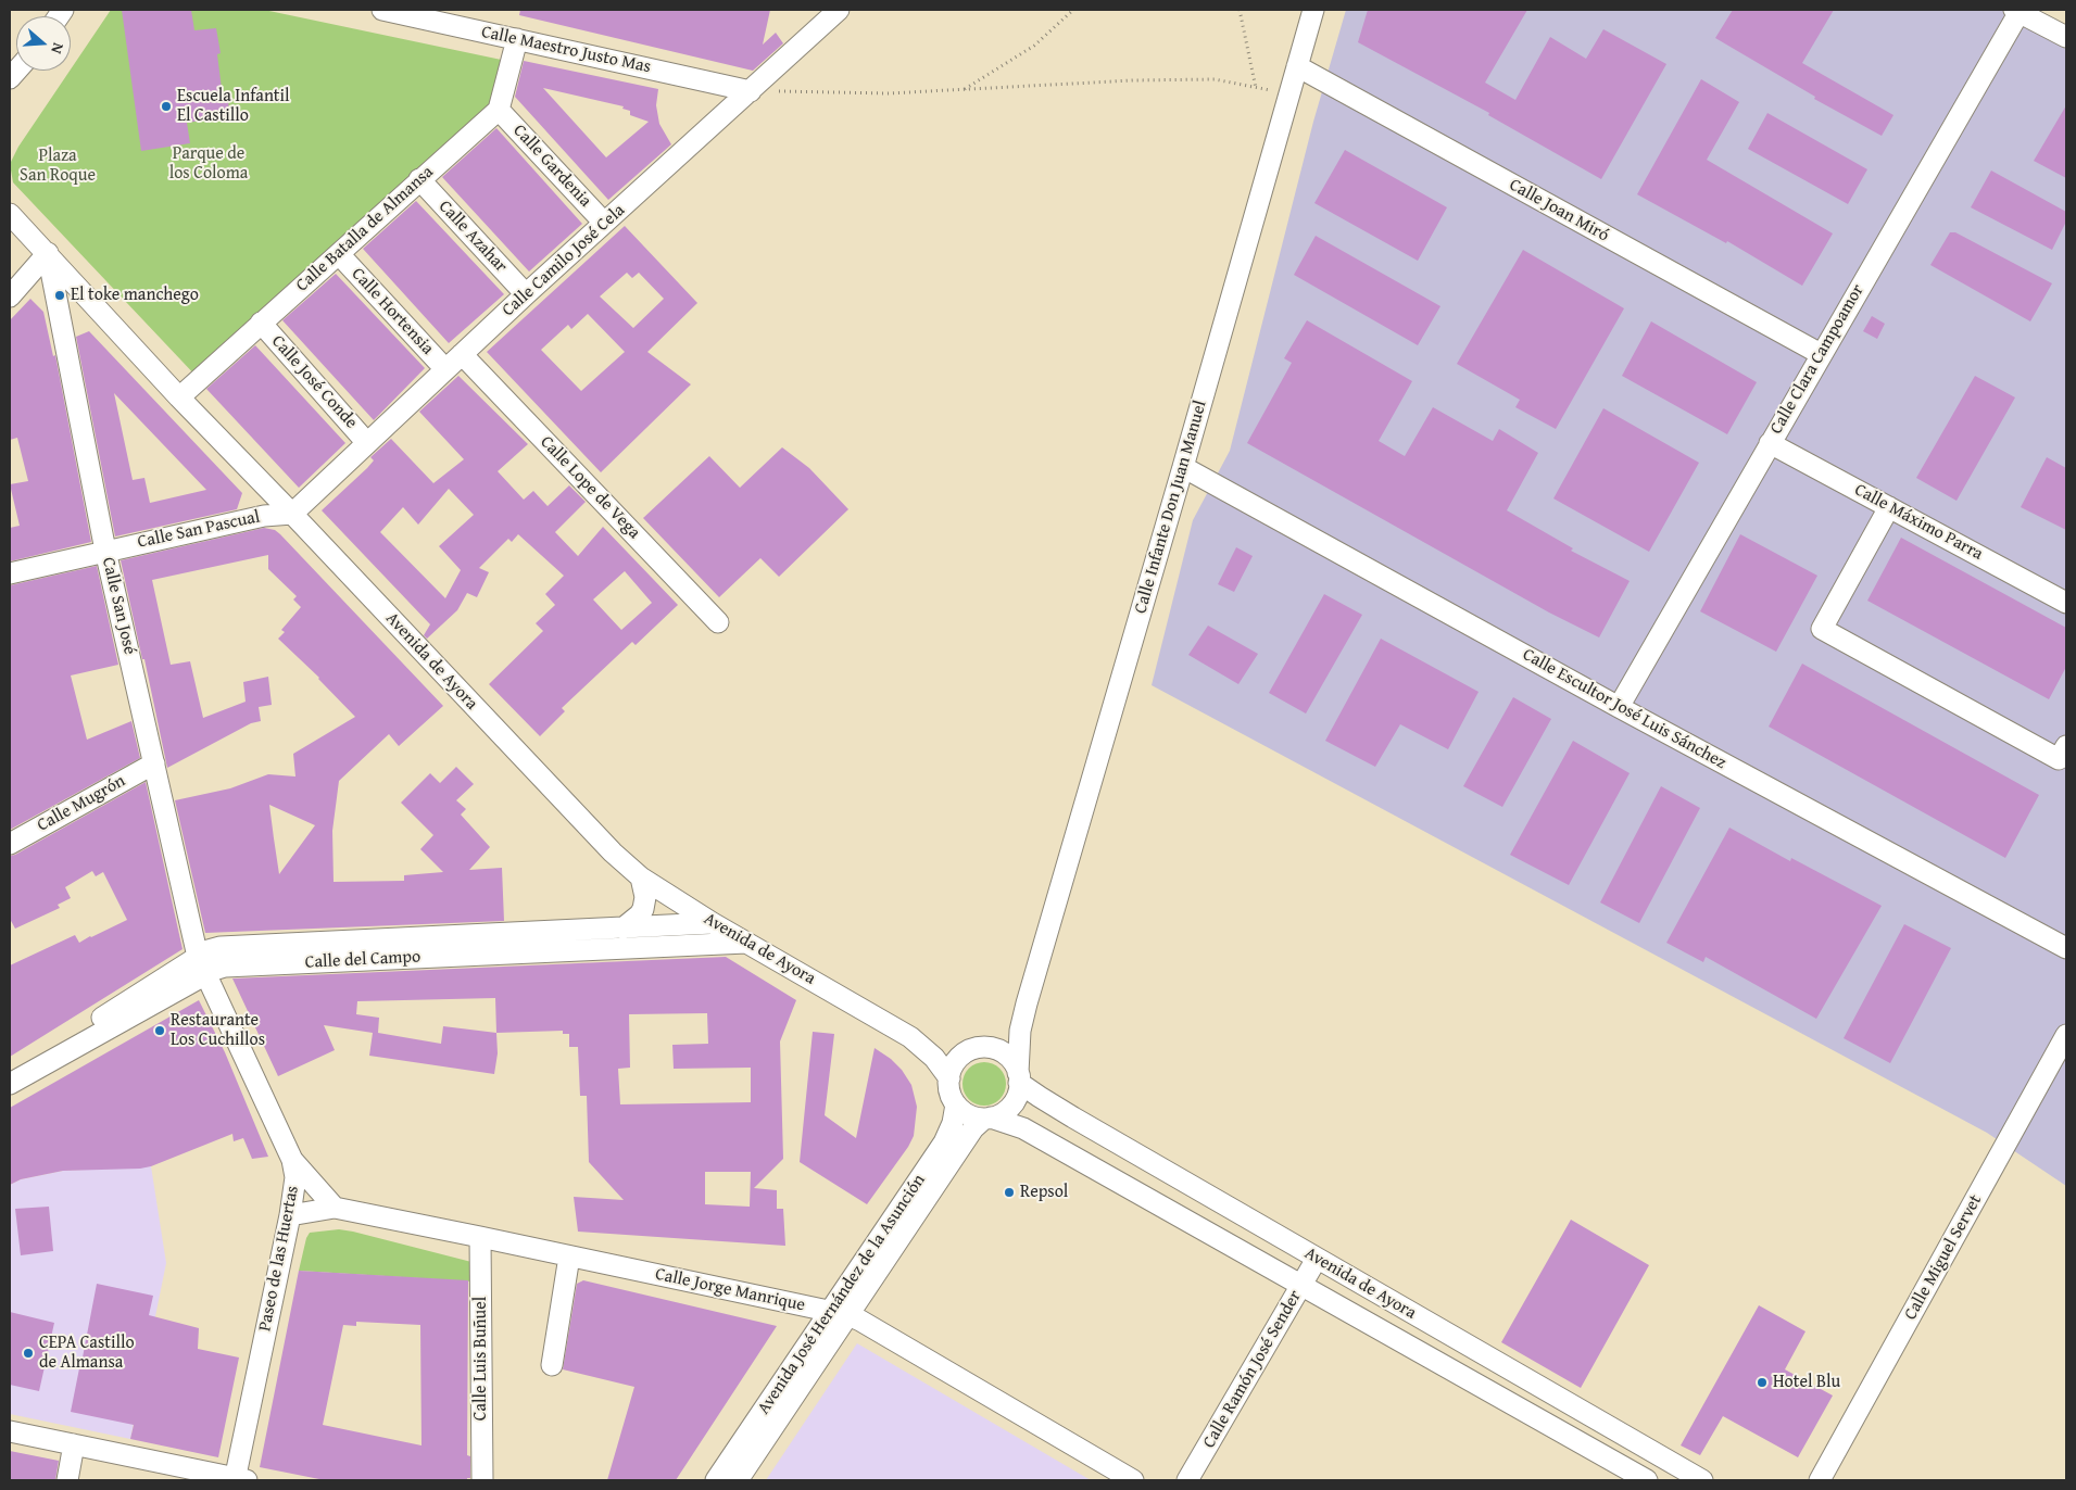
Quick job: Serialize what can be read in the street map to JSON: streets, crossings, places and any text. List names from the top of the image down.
{
  "streets": {
    "street": [
      "Calle Maestro Justo Mas",
      "Calle Gardenia",
      "Calle Joan Miró",
      "Calle Batalla de Almansa",
      "Calle Azahar",
      "Calle Camilo José Cela",
      "Calle Hortensia",
      "Calle Clara Campoamor",
      "Calle José Conde",
      "Calle Lope de Vega",
      "Calle Infante Don Juan Manuel",
      "Calle Máximo Parra",
      "Calle San Pascual",
      "Calle San José",
      "Avenida de Ayora",
      "Calle Escultor José Luis Sánchez",
      "Calle Mugrón",
      "Calle del Campo",
      "Calle Miguel Servet",
      "Paseo de las Huertas",
      "Calle Jorge Manrique",
      "Avenida José Hernández de la Asunción",
      "Calle Luis Buñuel",
      "Calle Ramón José Sender"
    ]
  },
  "crossings": [
    ["Calle Maestro Justo Mas", "Calle Camilo José Cela"],
    ["Calle Gardenia", "Calle Batalla de Almansa"],
    ["Calle Gardenia", "Calle Camilo José Cela"],
    ["Calle Joan Miró", "Calle Clara Campoamor"],
    ["Calle Joan Miró", "Calle Infante Don Juan Manuel"],
    ["Calle Batalla de Almansa", "Calle Azahar"],
    ["Calle Batalla de Almansa", "Calle Hortensia"],
    ["Calle Batalla de Almansa", "Calle José Conde"],
    ["Calle Batalla de Almansa", "Avenida de Ayora"],
    ["Calle Azahar", "Calle Camilo José Cela"],
    ["Calle Camilo José Cela", "Calle Hortensia"],
    ["Calle Camilo José Cela", "Calle José Conde"],
    ["Calle Camilo José Cela", "Calle Lope de Vega"],
    ["Calle Camilo José Cela", "Calle San Pascual"],
    ["Calle Camilo José Cela", "Avenida de Ayora"],
    ["Calle Clara Campoamor", "Calle Máximo Parra"],
    ["Calle Clara Campoamor", "Calle Escultor José Luis Sánchez"],
    ["Calle Infante Don Juan Manuel", "Avenida de Ayora"],
    ["Calle Infante Don Juan Manuel", "Calle Escultor José Luis Sánchez"],
    ["Calle Infante Don Juan Manuel", "Avenida José Hernández de la Asunción"],
    ["Calle San Pascual", "Calle San José"],
    ["Calle San Pascual", "Avenida de Ayora"],
    ["Calle San José", "Avenida de Ayora"],
    ["Calle San José", "Calle Mugrón"],
    ["Calle San José", "Calle del Campo"],
    ["Calle San José", "Paseo de las Huertas"],
    ["Avenida de Ayora", "Calle del Campo"],
    ["Avenida de Ayora", "Avenida José Hernández de la Asunción"],
    ["Avenida de Ayora", "Calle Ramón José Sender"],
    ["Calle del Campo", "Paseo de las Huertas"],
    ["Paseo de las Huertas", "Calle Jorge Manrique"],
    ["Calle Jorge Manrique", "Avenida José Hernández de la Asunción"],
    ["Calle Jorge Manrique", "Calle Luis Buñuel"]
  ],
  "parks": ["Parque de los Coloma", "Plaza San Roque"],
  "places": [
    "Escuela Infantil El Castillo",
    "El toke manchego",
    "Restaurante Los Cuchillos",
    "Repsol",
    "CEPA Castillo de Almansa",
    "Hotel Blu"
  ],
  "north": "right"
}
